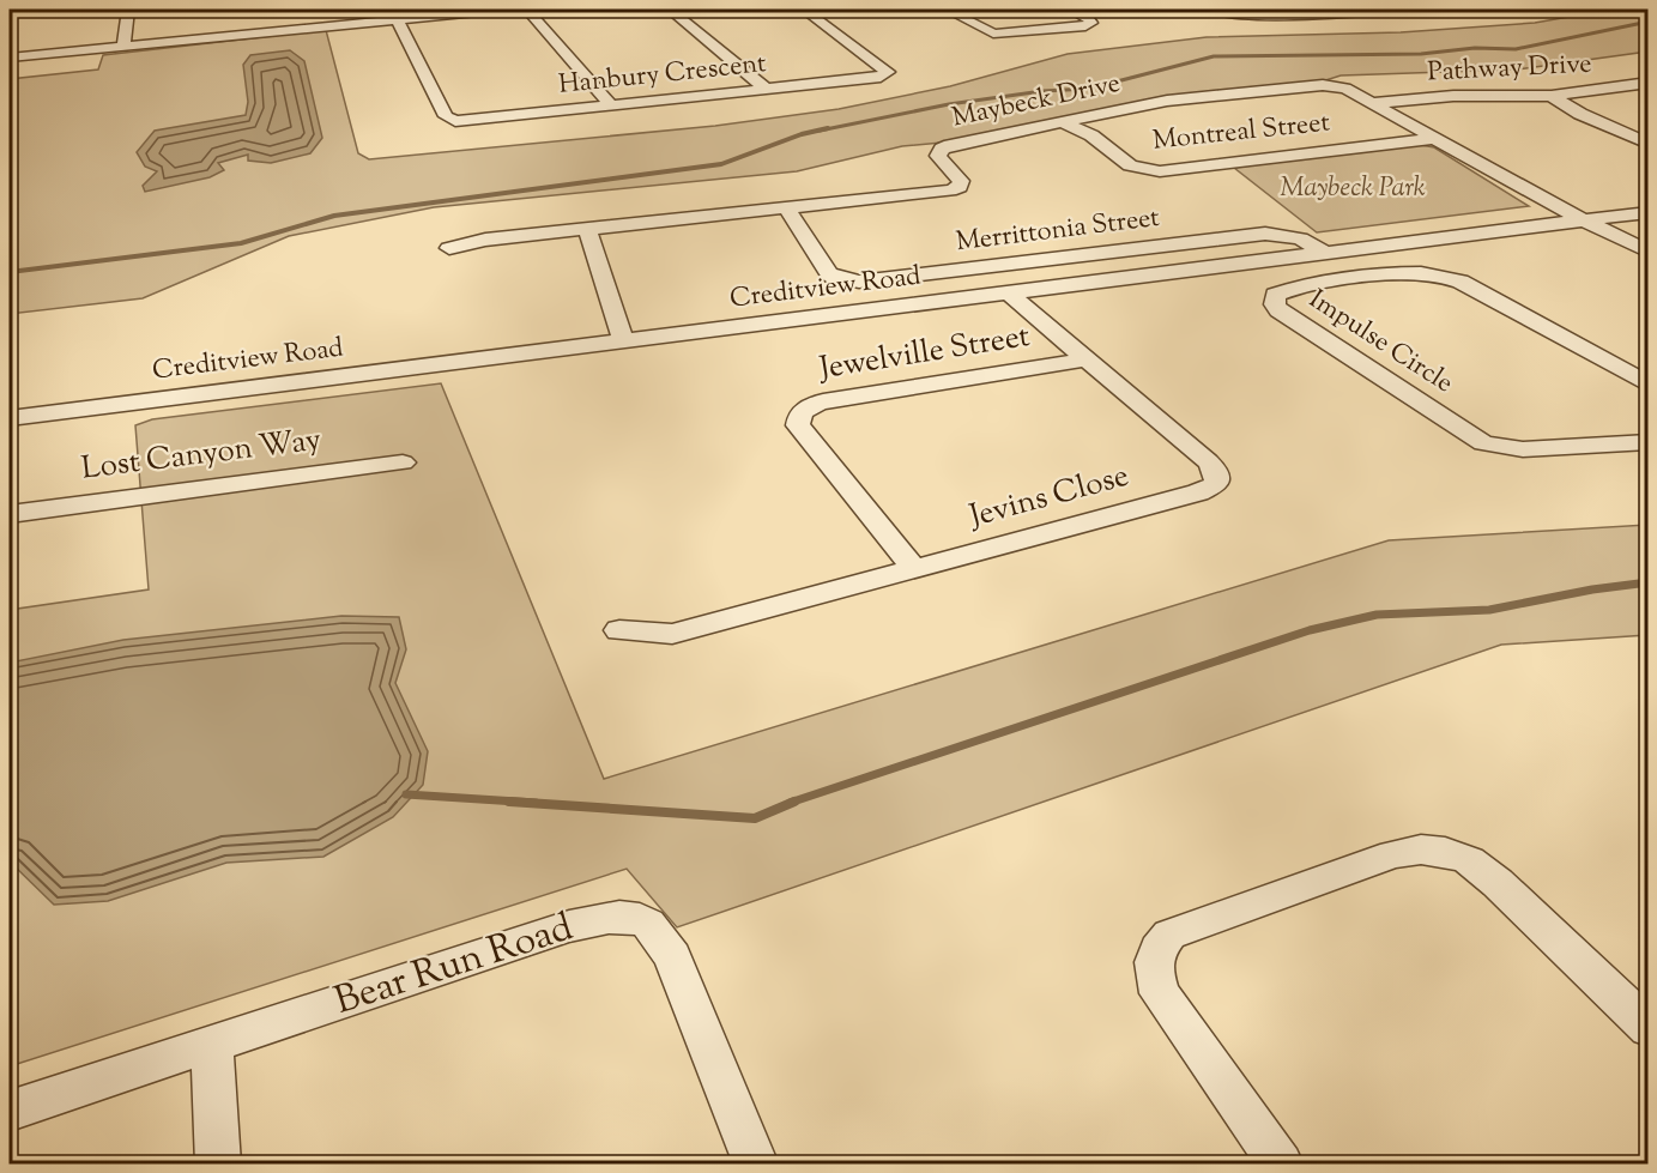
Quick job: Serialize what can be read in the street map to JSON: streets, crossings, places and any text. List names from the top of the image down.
{
  "streets": {
    "street": [
      "Pathway Drive",
      "Hanbury Crescent",
      "Maybeck Drive",
      "Montreal Street",
      "Merrittonia Street",
      "Creditview Road",
      "Impulse Circle",
      "Jewelville Street",
      "Lost Canyon Way",
      "Jevins Close",
      "Bear Run Road"
    ]
  },
  "crossings": [
    ["Pathway Drive", "Maybeck Drive"],
    ["Maybeck Drive", "Montreal Street"],
    ["Maybeck Drive", "Merrittonia Street"],
    ["Maybeck Drive", "Creditview Road"],
    ["Merrittonia Street", "Creditview Road"],
    ["Creditview Road", "Jevins Close"],
    ["Jewelville Street", "Jevins Close"]
  ],
  "parks": ["Maybeck Park"]
}
